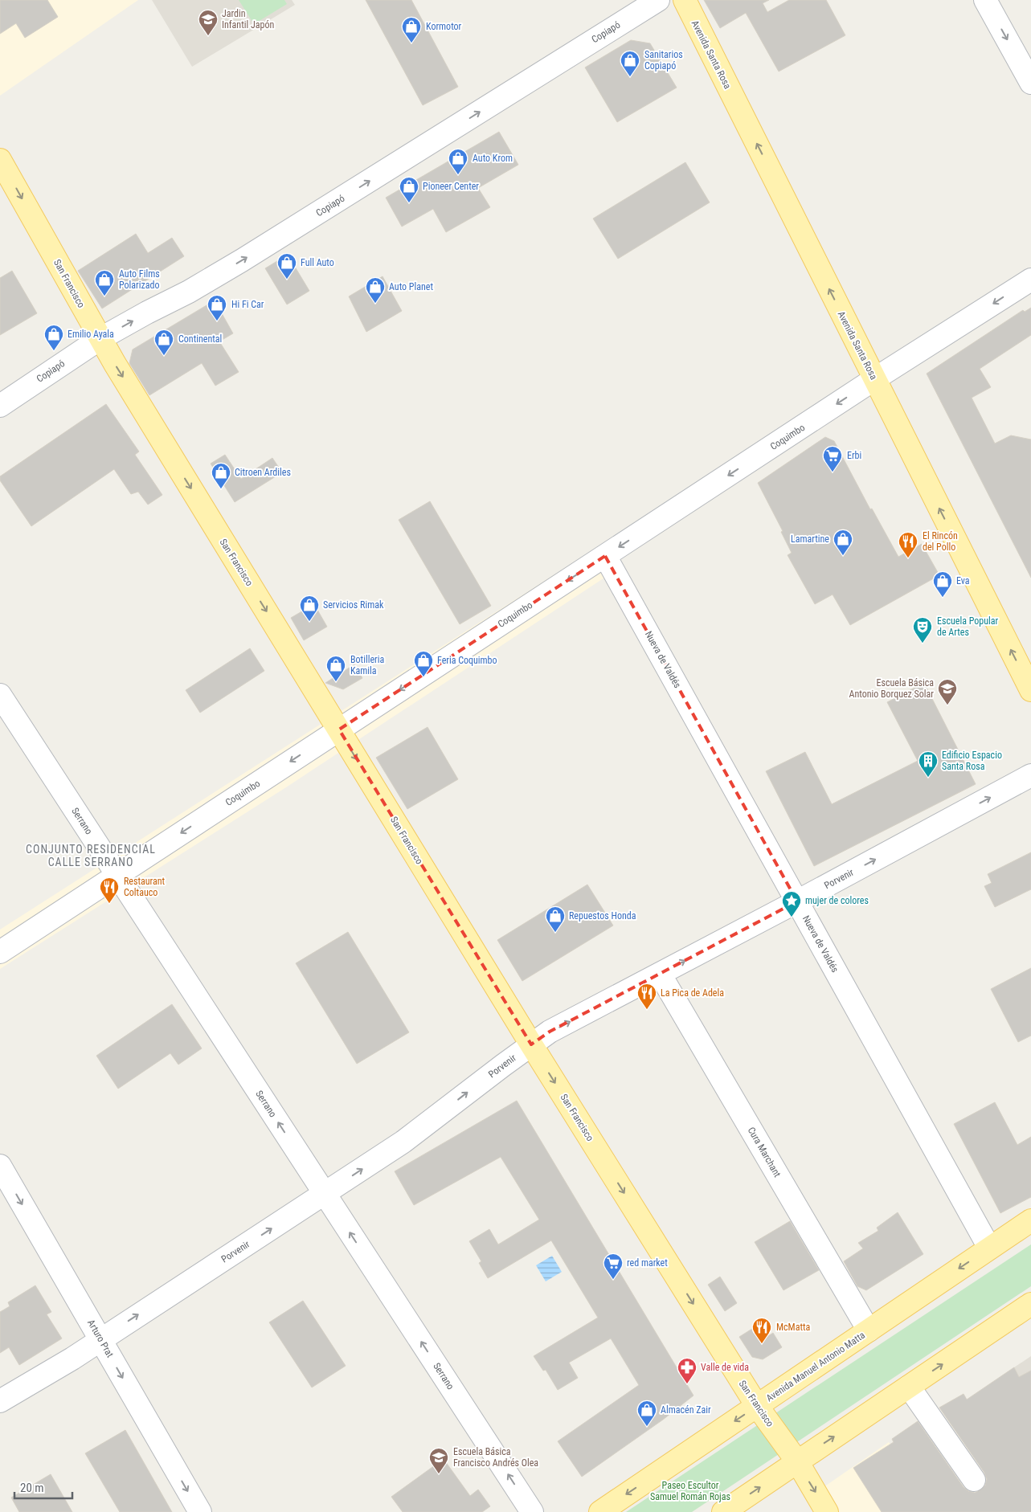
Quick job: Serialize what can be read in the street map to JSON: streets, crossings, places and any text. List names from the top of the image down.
{
  "streets": {
    "main road": ["Avenida Santa Rosa", "San Francisco", "Avenida Manuel Antonio Matta"],
    "street": [
      "Copiapó",
      "Coquimbo",
      "Nueva de Valdés",
      "Serrano",
      "Porvenir",
      "Cura Marchant",
      "Arturo Prat"
    ]
  },
  "crossings": [
    ["Copiapó", "San Francisco"],
    ["Avenida Santa Rosa", "Coquimbo"],
    ["San Francisco", "Coquimbo"],
    ["San Francisco", "Porvenir"],
    ["San Francisco", "Avenida Manuel Antonio Matta"],
    ["Coquimbo", "Nueva de Valdés"],
    ["Coquimbo", "Serrano"],
    ["Nueva de Valdés", "Porvenir"],
    ["Nueva de Valdés", "Avenida Manuel Antonio Matta"],
    ["Serrano", "Porvenir"],
    ["Porvenir", "Cura Marchant"],
    ["Porvenir", "Arturo Prat"],
    ["Cura Marchant", "Avenida Manuel Antonio Matta"]
  ],
  "one_way": [
    "Copiapó",
    "Avenida Santa Rosa",
    "San Francisco",
    "Coquimbo",
    "Serrano",
    "Porvenir",
    "Arturo Prat"
  ],
  "districts": ["CONJUNTO RESIDENCIAL CALLE SERRANO"],
  "parks": ["Paseo Escultor Samuel Román Rojas"],
  "places": {
    "school or university": ["Jardin Infantil Japón", "Escuela Básica Antonio Borquez Solar", "Escuela Básica Francisco Andrés Olea"],
    "shop": [
      "Kormotor",
      "Sanitarios Copiapó",
      "Auto Krom",
      "Pioneer Center",
      "Full Auto",
      "Auto Films Polarizado",
      "Auto Planet",
      "Hi Fi Car",
      "Emilio Ayala",
      "Continental",
      "Citroen Ardiles",
      "Lamartine",
      "Eva",
      "Servicios Rimak",
      "Feria Coquimbo",
      "Botilleria Kamila",
      "Repuestos Honda",
      "Almacén Zair"
    ],
    "supermarket": ["Erbi", "red market"],
    "restaurant": [
      "El Rincón del Pollo",
      "Restaurant Coltauco",
      "La Pica de Adela",
      "McMatta"
    ],
    "theatre": ["Escuela Popular de Artes"],
    "building": ["Edificio Espacio Santa Rosa"],
    "place": ["mujer de colores"],
    "pharmacy": ["Valle de vida"]
  },
  "scale_bar": "20 m"
}
